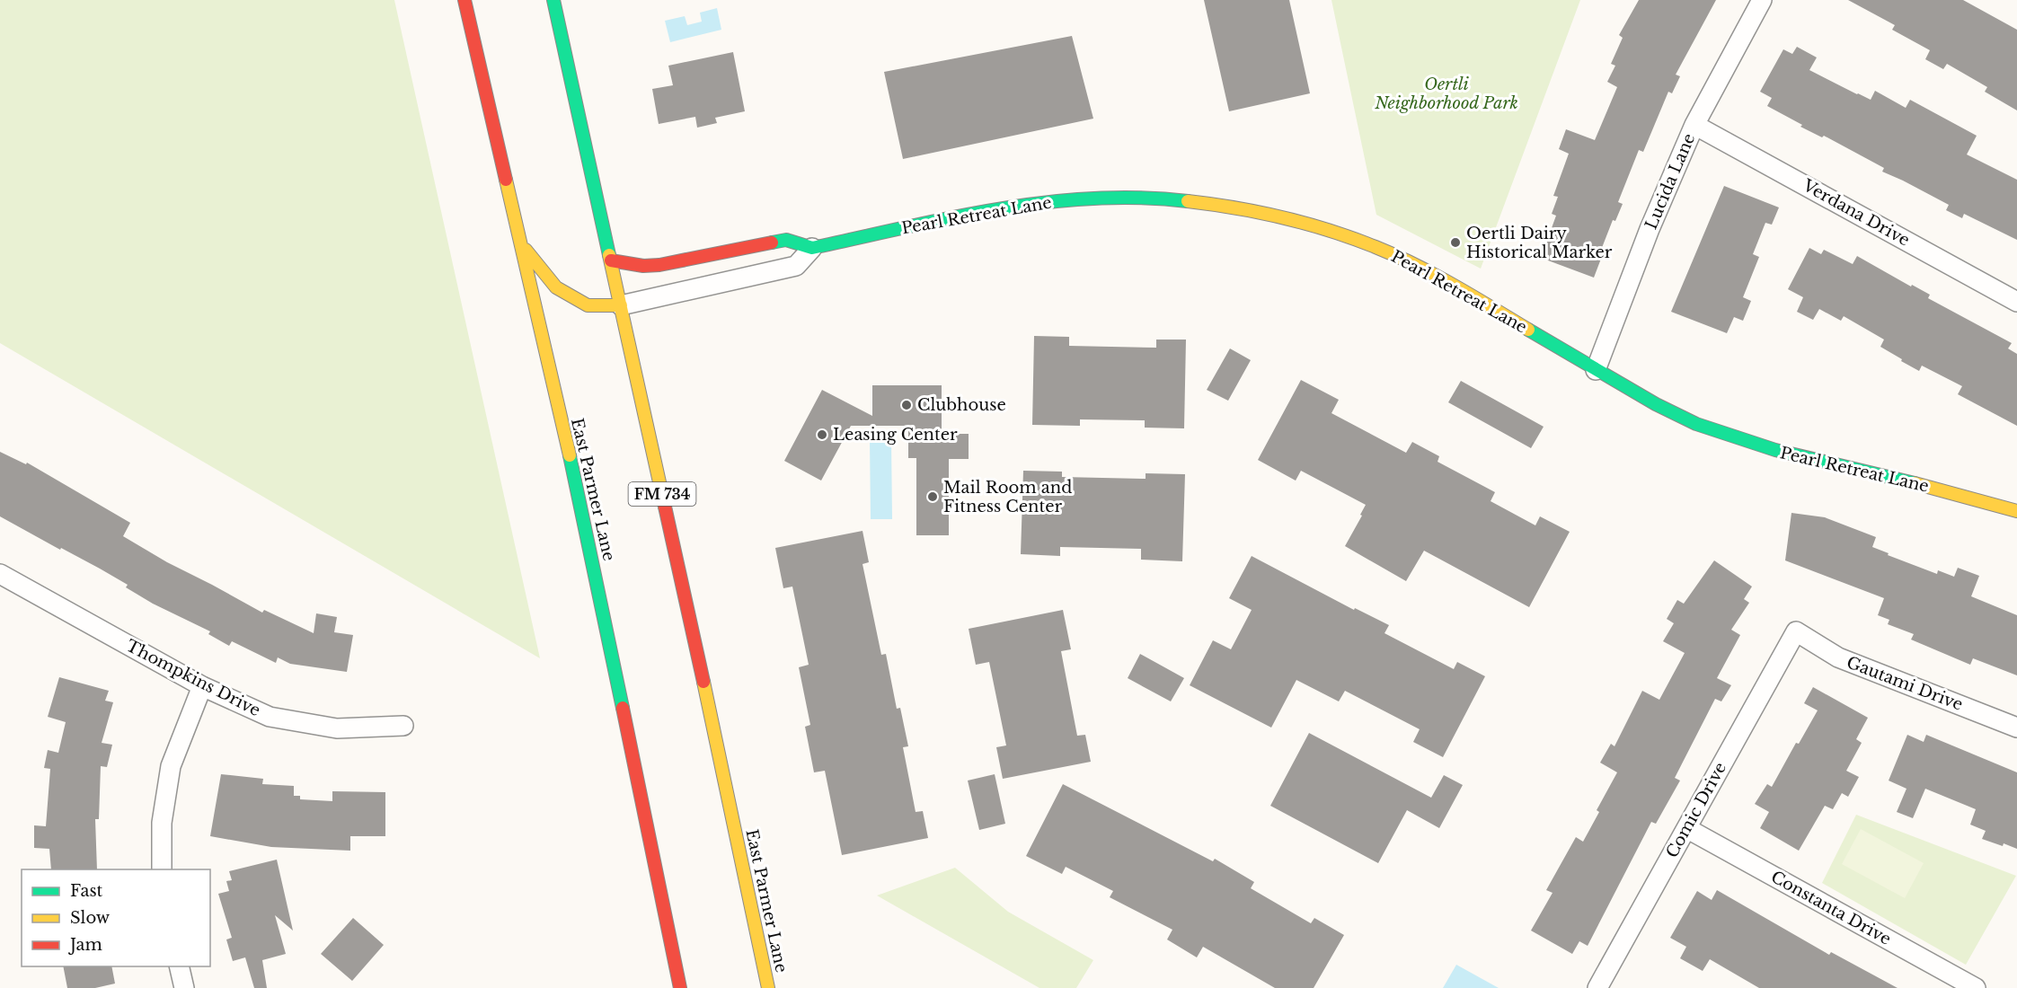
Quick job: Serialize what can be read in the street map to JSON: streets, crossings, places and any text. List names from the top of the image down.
{
  "streets": {
    "main road": ["Pearl Retreat Lane", "East Parmer Lane", "FM 734"],
    "street": [
      "Lucida Lane",
      "Verdana Drive",
      "Thompkins Drive",
      "Gautami Drive",
      "Comic Drive",
      "Constanta Drive"
    ]
  },
  "crossings": [
    ["Lucida Lane", "Verdana Drive"],
    ["Lucida Lane", "Pearl Retreat Lane"],
    ["Pearl Retreat Lane", "East Parmer Lane"],
    ["Gautami Drive", "Comic Drive"],
    ["Comic Drive", "Constanta Drive"]
  ],
  "parks": ["Oertli Neighborhood Park"],
  "places": [
    "Oertli Dairy Historical Marker",
    "Clubhouse",
    "Leasing Center",
    "Mail Room and Fitness Center"
  ],
  "legend": ["Fast", "Slow", "Jam"]
}
